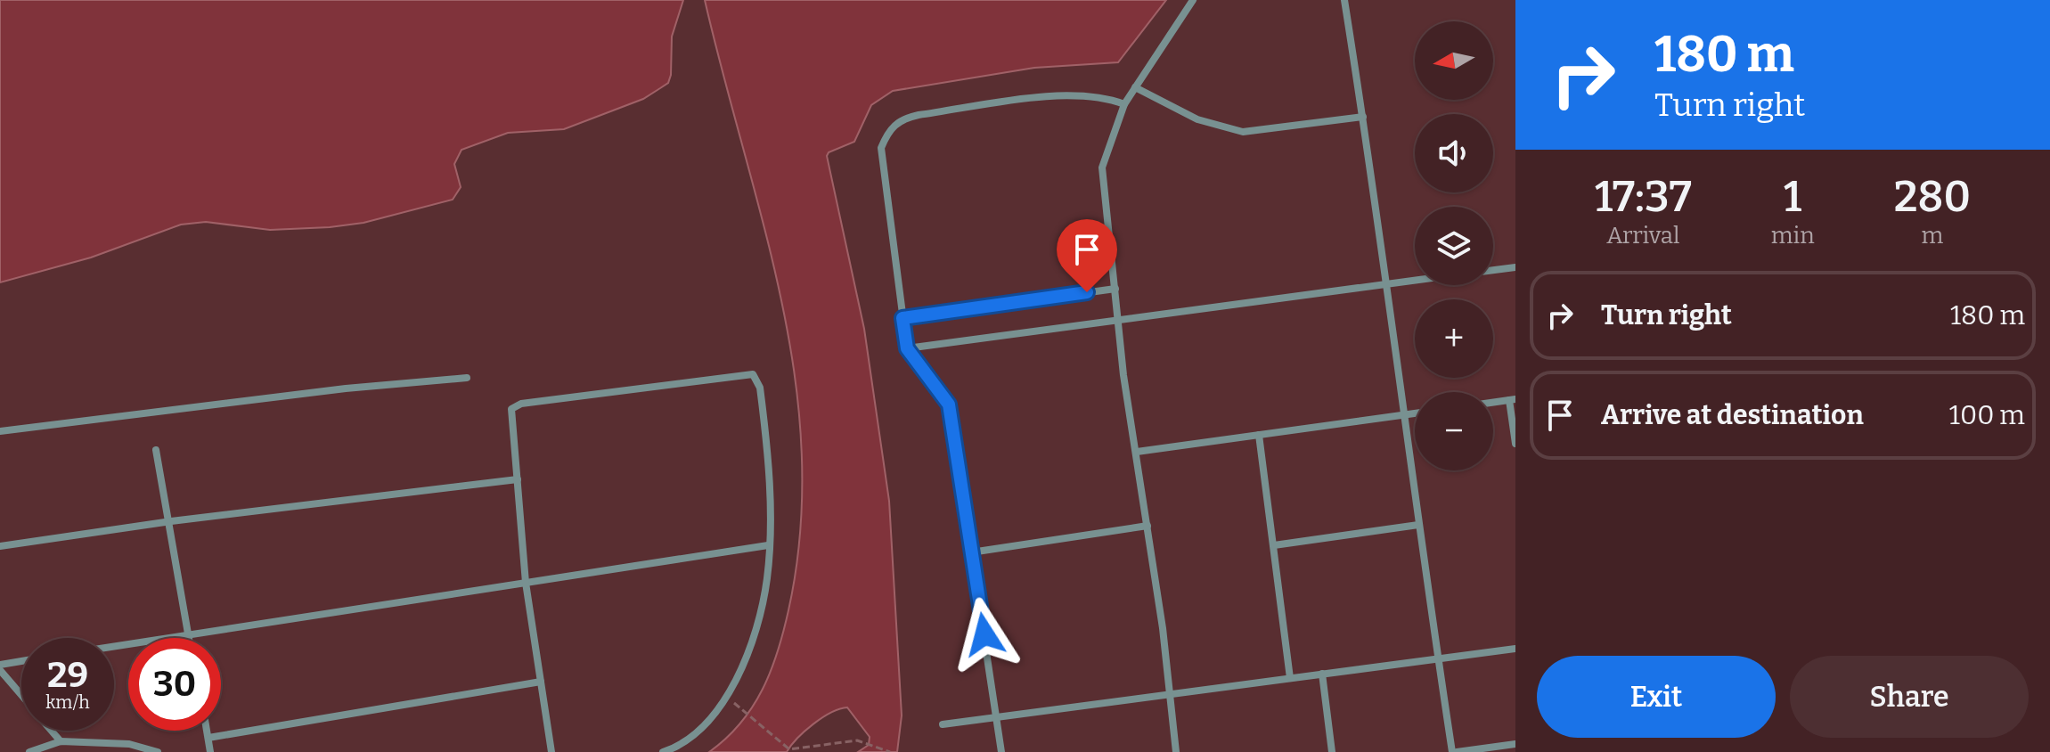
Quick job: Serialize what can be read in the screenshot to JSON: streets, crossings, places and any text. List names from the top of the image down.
{
  "north": "left",
  "page": {
    "turn": ["180 m", "Turn right"],
    "map_buttons": ["+", "−"],
    "eta": [
      "17:37",
      "Arrival",
      "1",
      "min",
      "280",
      "m"
    ],
    "list": [
      {
        "name": "Turn right",
        "value": "180 m"
      },
      {
        "name": "Arrive at destination",
        "value": "100 m"
      }
    ],
    "speed": "29 km/h",
    "limit": "30",
    "buttons": ["Exit", "Share"]
  }
}
